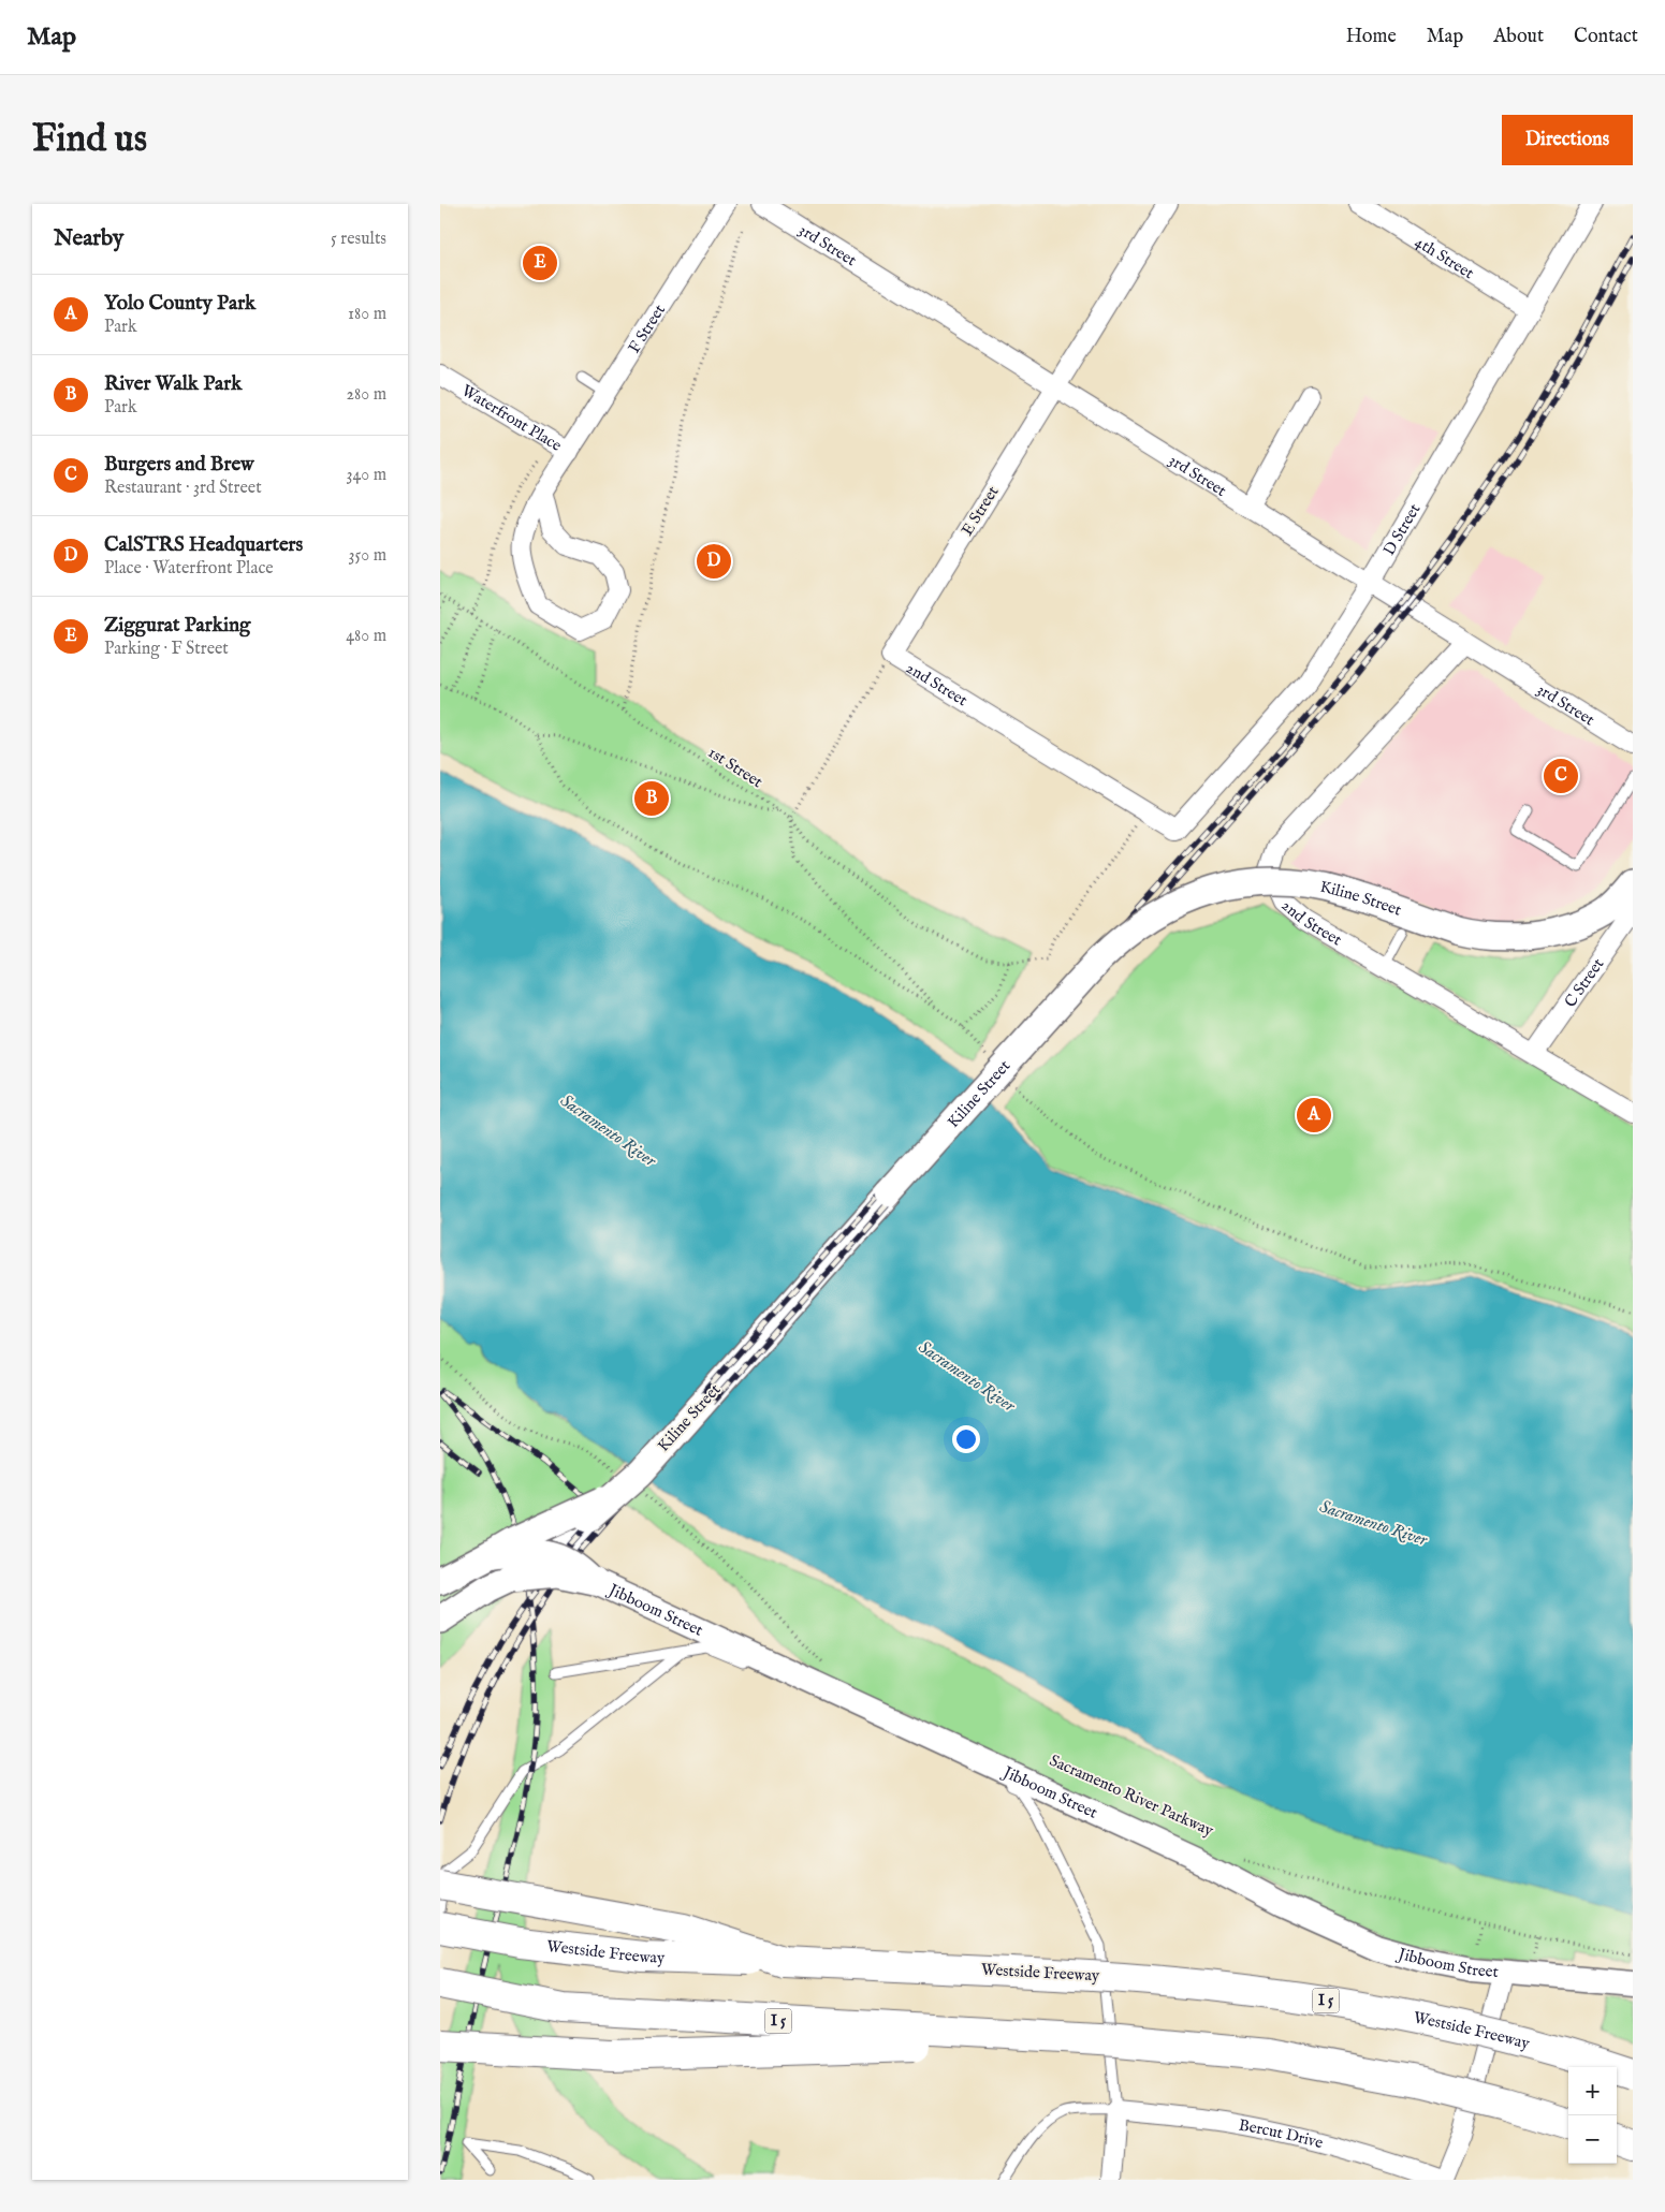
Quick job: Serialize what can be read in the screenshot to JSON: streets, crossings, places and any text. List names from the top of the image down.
{
  "streets": {
    "highway": ["Westside Freeway", "I 5"],
    "main road": ["Kiline Street"],
    "street": [
      "3rd Street",
      "4th Street",
      "F Street",
      "Waterfront Place",
      "E Street",
      "D Street",
      "2nd Street",
      "C Street",
      "Jibboom Street",
      "Bercut Drive"
    ],
    "path": ["1st Street"]
  },
  "crossings": [
    ["3rd Street", "E Street"],
    ["3rd Street", "D Street"],
    ["3rd Street", "2nd Street"],
    ["4th Street", "D Street"],
    ["F Street", "Waterfront Place"],
    ["E Street", "2nd Street"],
    ["D Street", "2nd Street"],
    ["2nd Street", "1st Street"],
    ["2nd Street", "C Street"],
    ["Kiline Street", "Jibboom Street"]
  ],
  "water": ["Sacramento River"],
  "page": {
    "header": "Map",
    "nav": [
      "Home",
      "Map",
      "About",
      "Contact"
    ],
    "buttons": "Directions",
    "title": "Find us",
    "heading": ["Nearby", "5 results"],
    "pins": [
      "E",
      "D",
      "C",
      "B",
      "A"
    ],
    "list": [
      {
        "mark": "A",
        "name": "Yolo County Park",
        "note": "Park",
        "value": "180 m"
      },
      {
        "mark": "B",
        "name": "River Walk Park",
        "note": "Park",
        "value": "280 m"
      },
      {
        "mark": "C",
        "name": "Burgers and Brew",
        "note": "Restaurant · 3rd Street",
        "value": "340 m"
      },
      {
        "mark": "D",
        "name": "CalSTRS Headquarters",
        "note": "Place · Waterfront Place",
        "value": "350 m"
      },
      {
        "mark": "E",
        "name": "Ziggurat Parking",
        "note": "Parking · F Street",
        "value": "480 m"
      }
    ],
    "map_buttons": ["+", "−"]
  }
}
